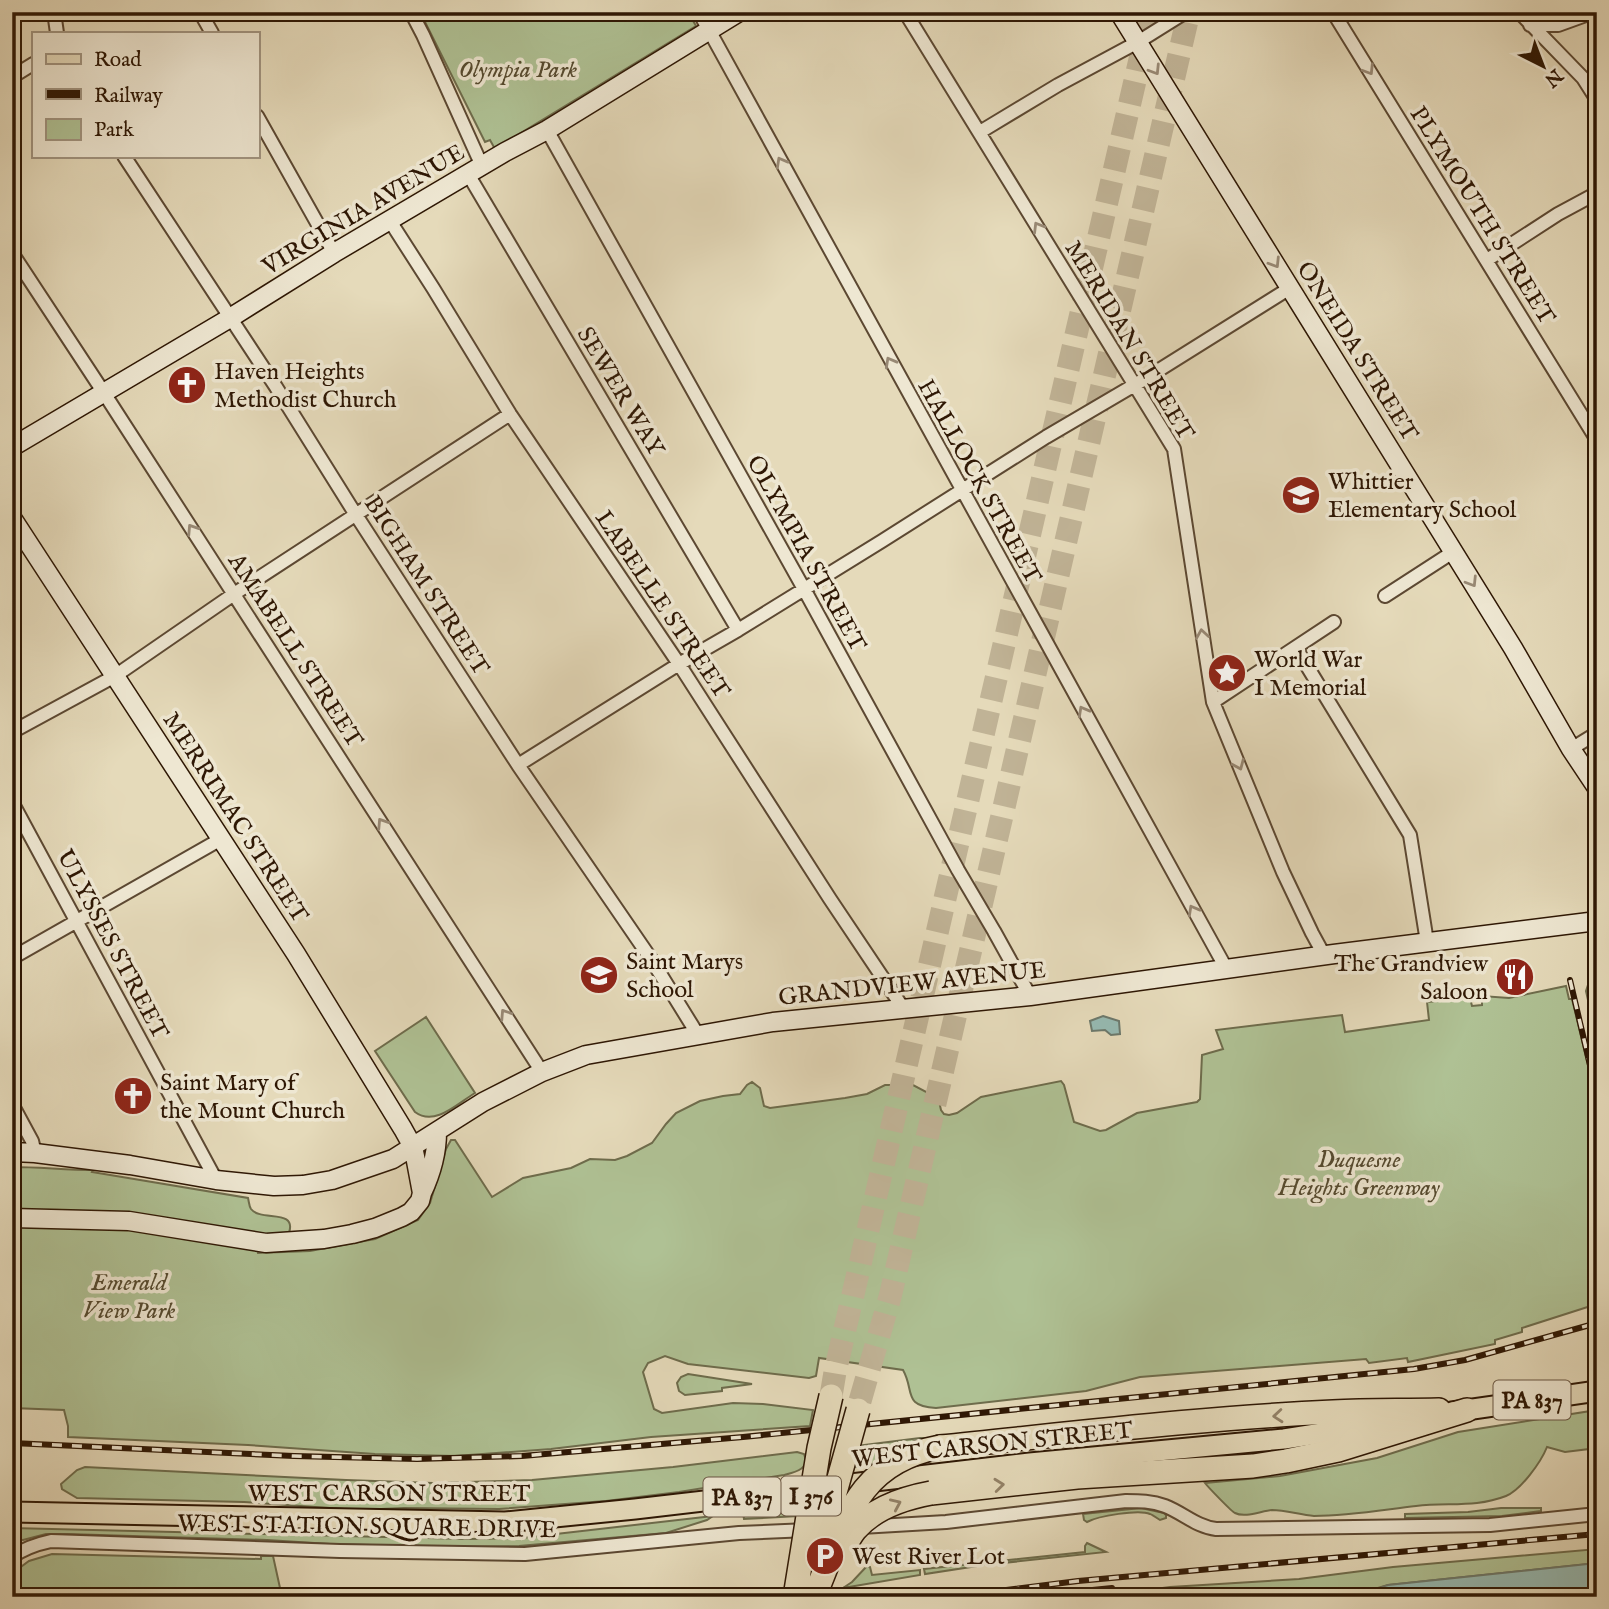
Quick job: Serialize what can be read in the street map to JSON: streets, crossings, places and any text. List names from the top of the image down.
{
  "streets": {
    "highway": ["I 376"],
    "main road": ["PA 837", "WEST CARSON STREET"],
    "street": [
      "VIRGINIA AVENUE",
      "PLYMOUTH STREET",
      "MERIDAN STREET",
      "ONEIDA STREET",
      "SEWER WAY",
      "HALLOCK STREET",
      "OLYMPIA STREET",
      "BIGHAM STREET",
      "LABELLE STREET",
      "AMABELL STREET",
      "MERRIMAC STREET",
      "ULYSSES STREET",
      "GRANDVIEW AVENUE",
      "WEST STATION SQUARE DRIVE"
    ]
  },
  "crossings": [
    ["VIRGINIA AVENUE", "SEWER WAY"],
    ["VIRGINIA AVENUE", "HALLOCK STREET"],
    ["VIRGINIA AVENUE", "OLYMPIA STREET"],
    ["VIRGINIA AVENUE", "BIGHAM STREET"],
    ["VIRGINIA AVENUE", "LABELLE STREET"],
    ["VIRGINIA AVENUE", "AMABELL STREET"],
    ["MERIDAN STREET", "GRANDVIEW AVENUE"],
    ["HALLOCK STREET", "GRANDVIEW AVENUE"],
    ["OLYMPIA STREET", "GRANDVIEW AVENUE"],
    ["BIGHAM STREET", "GRANDVIEW AVENUE"],
    ["LABELLE STREET", "GRANDVIEW AVENUE"],
    ["AMABELL STREET", "GRANDVIEW AVENUE"],
    ["MERRIMAC STREET", "GRANDVIEW AVENUE"],
    ["ULYSSES STREET", "GRANDVIEW AVENUE"]
  ],
  "one_way": [
    "PLYMOUTH STREET",
    "ONEIDA STREET",
    "HALLOCK STREET",
    "AMABELL STREET"
  ],
  "parks": ["Olympia Park", "Duquesne Heights Greenway", "Emerald View Park"],
  "places": {
    "church": ["Haven Heights Methodist Church", "Saint Mary of the Mount Church"],
    "school or university": ["Whittier Elementary School", "Saint Marys School"],
    "place": ["World War I Memorial"],
    "restaurant": ["The Grandview Saloon"],
    "parking": ["West River Lot"]
  },
  "legend": ["Road", "Railway", "Park"],
  "north": "bottom right"
}
